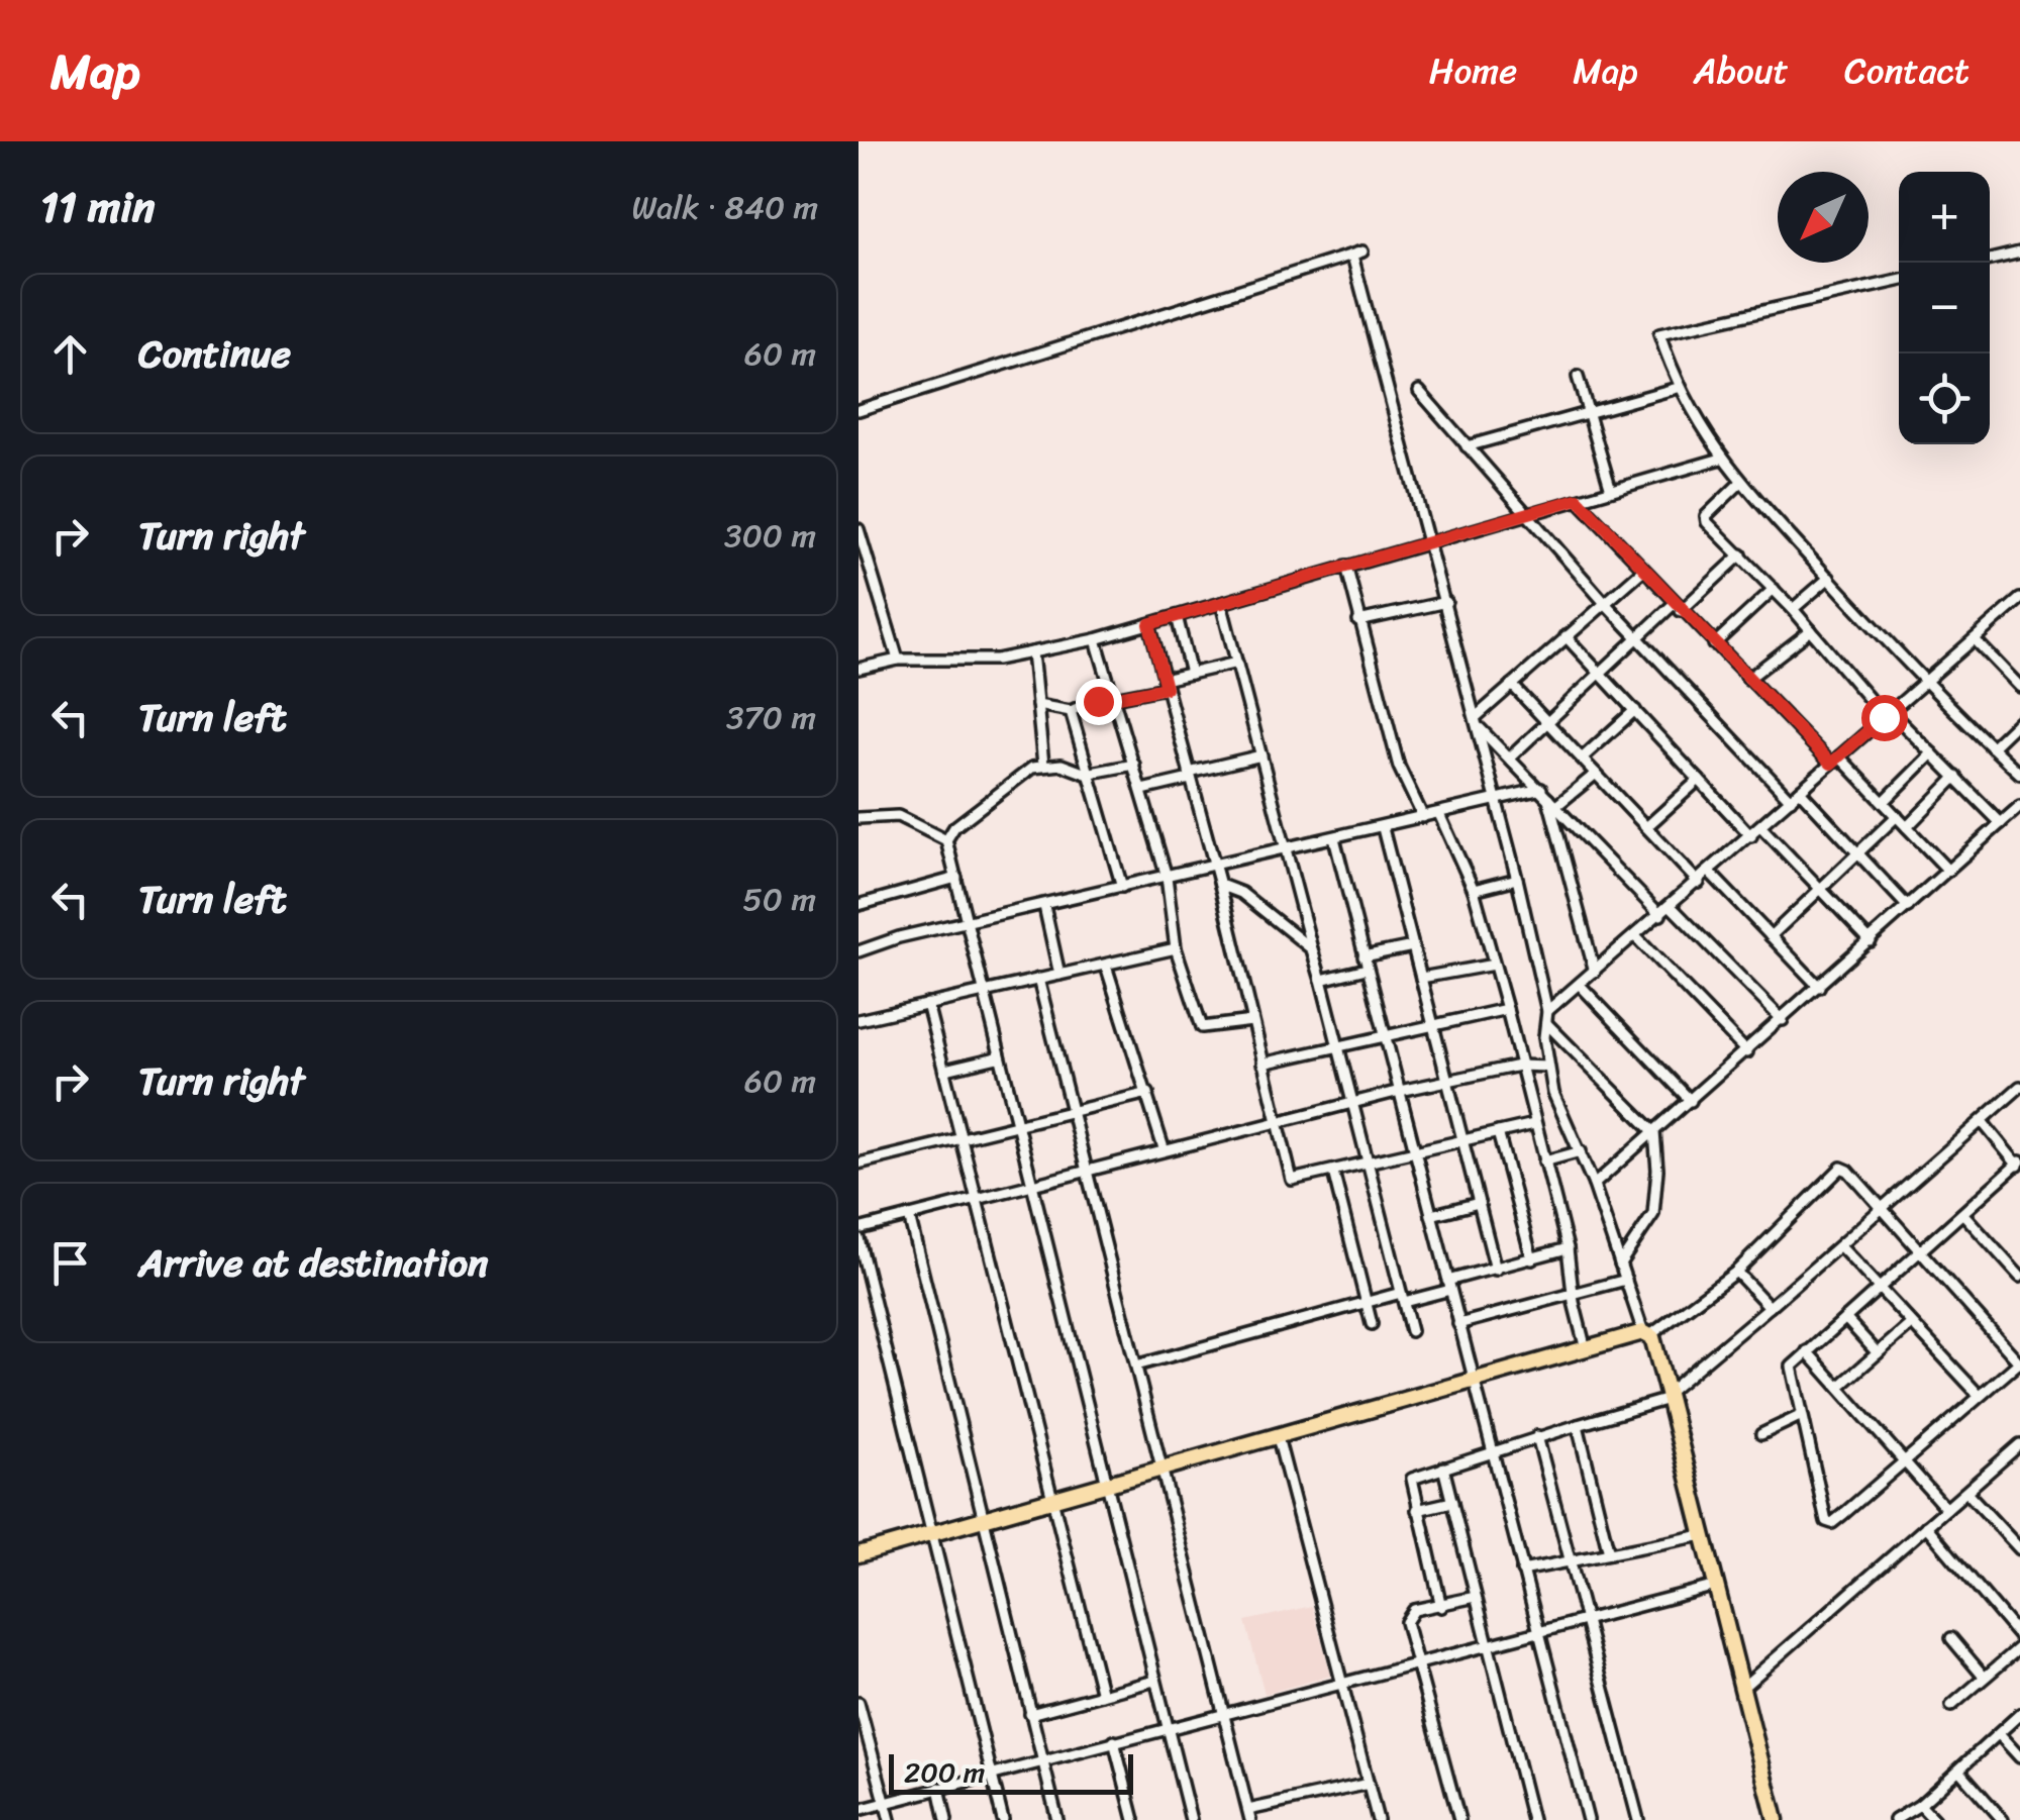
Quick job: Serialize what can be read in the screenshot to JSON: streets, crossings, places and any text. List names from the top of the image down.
{
  "scale_bar": "200 m",
  "north": "bottom left",
  "page": {
    "header": "Map",
    "nav": [
      "Home",
      "Map",
      "About",
      "Contact"
    ],
    "heading": ["11 min", "Walk · 840 m"],
    "map_buttons": ["+", "−"],
    "list": [
      ["Continue", "60 m"],
      ["Turn right", "300 m"],
      ["Turn left", "370 m"],
      ["Turn left", "50 m"],
      ["Turn right", "60 m"],
      "Arrive at destination"
    ],
    "scale": "200 m"
  }
}
